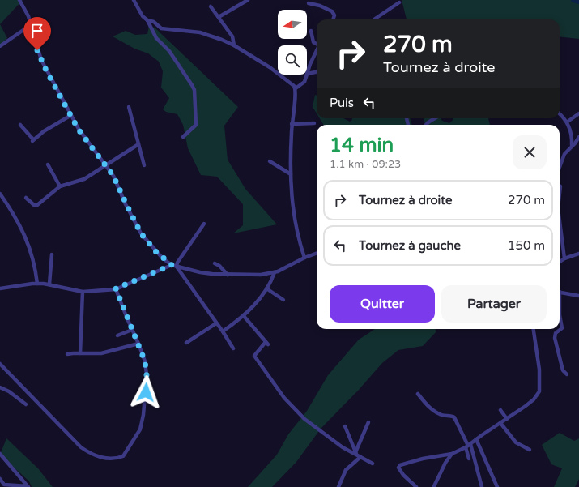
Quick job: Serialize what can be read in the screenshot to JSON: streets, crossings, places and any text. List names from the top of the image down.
{
  "north": "left",
  "page": {
    "turn": ["270 m", "Tournez à droite"],
    "then": "Puis",
    "heading": ["14 min", "1.1 km · 09:23"],
    "list": [
      {
        "name": "Tournez à droite",
        "value": "270 m"
      },
      {
        "name": "Tournez à gauche",
        "value": "150 m"
      }
    ],
    "buttons": ["Quitter", "Partager"]
  }
}
